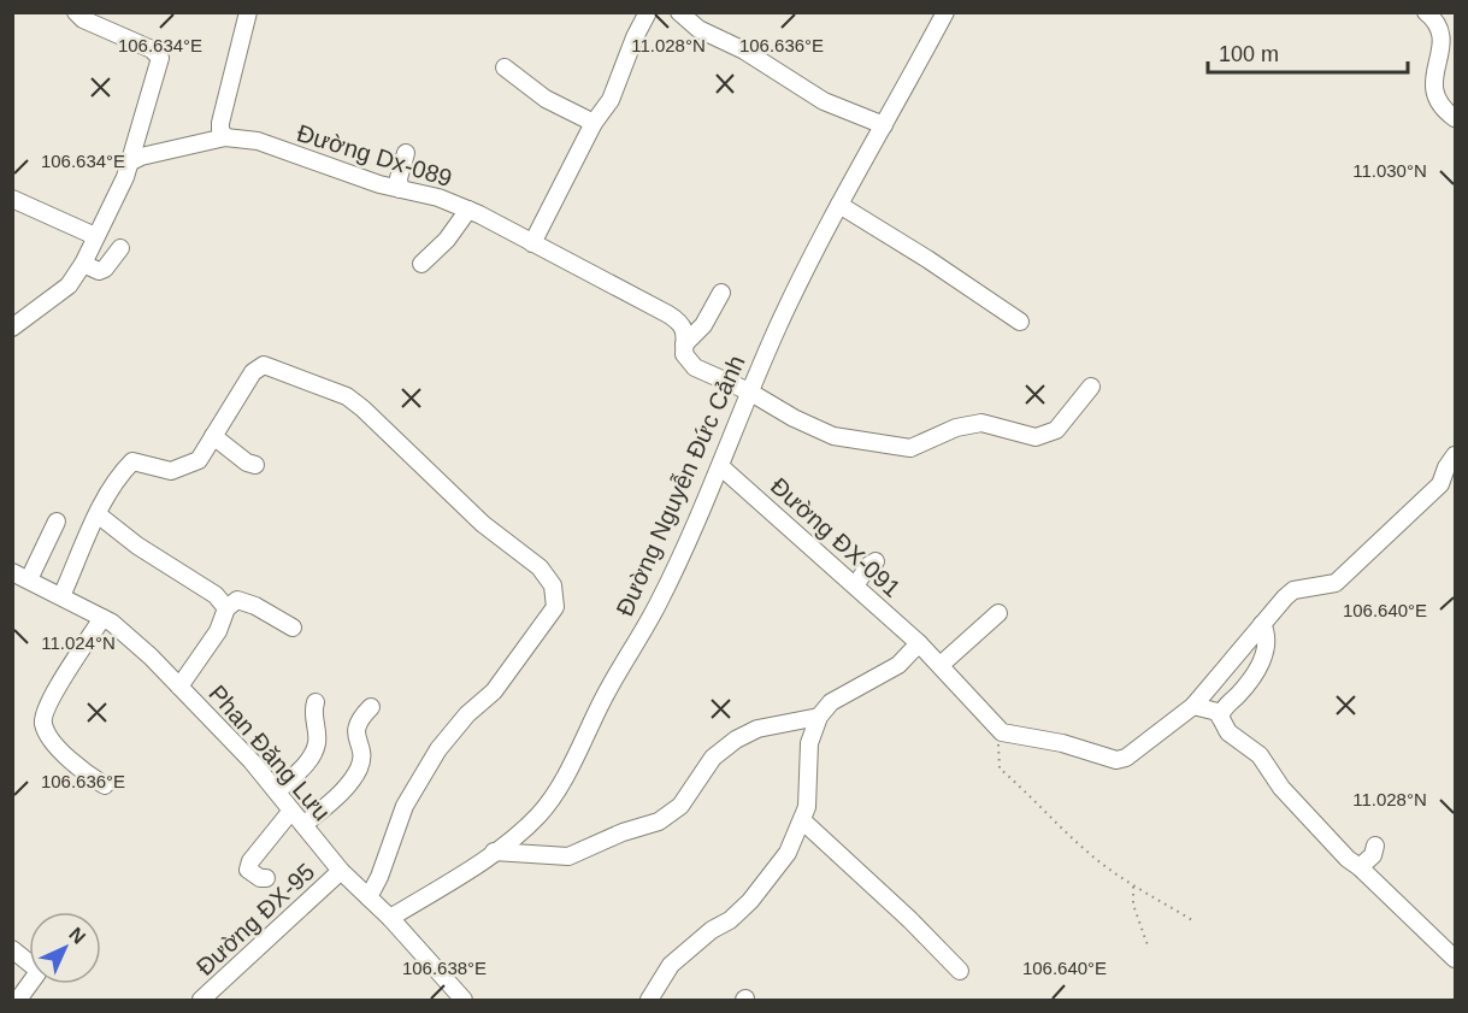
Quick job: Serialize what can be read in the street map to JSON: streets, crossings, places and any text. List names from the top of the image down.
{
  "streets": {
    "street": [
      "Đường Dx-089",
      "Đường Nguyễn Đức Cảnh",
      "Đường ĐX-091",
      "Phan Đăng Lưu",
      "Đường ĐX-95"
    ]
  },
  "crossings": [
    ["Đường Dx-089", "Đường Nguyễn Đức Cảnh"],
    ["Đường Nguyễn Đức Cảnh", "Đường ĐX-091"],
    ["Đường Nguyễn Đức Cảnh", "Phan Đăng Lưu"],
    ["Phan Đăng Lưu", "Đường ĐX-95"]
  ],
  "scale_bar": "100 m",
  "north": "top right",
  "coordinates": [
    "106.634°E",
    "11.028°N",
    "106.636°E",
    "11.030°N",
    "106.640°E",
    "11.024°N",
    "106.638°E"
  ]
}
